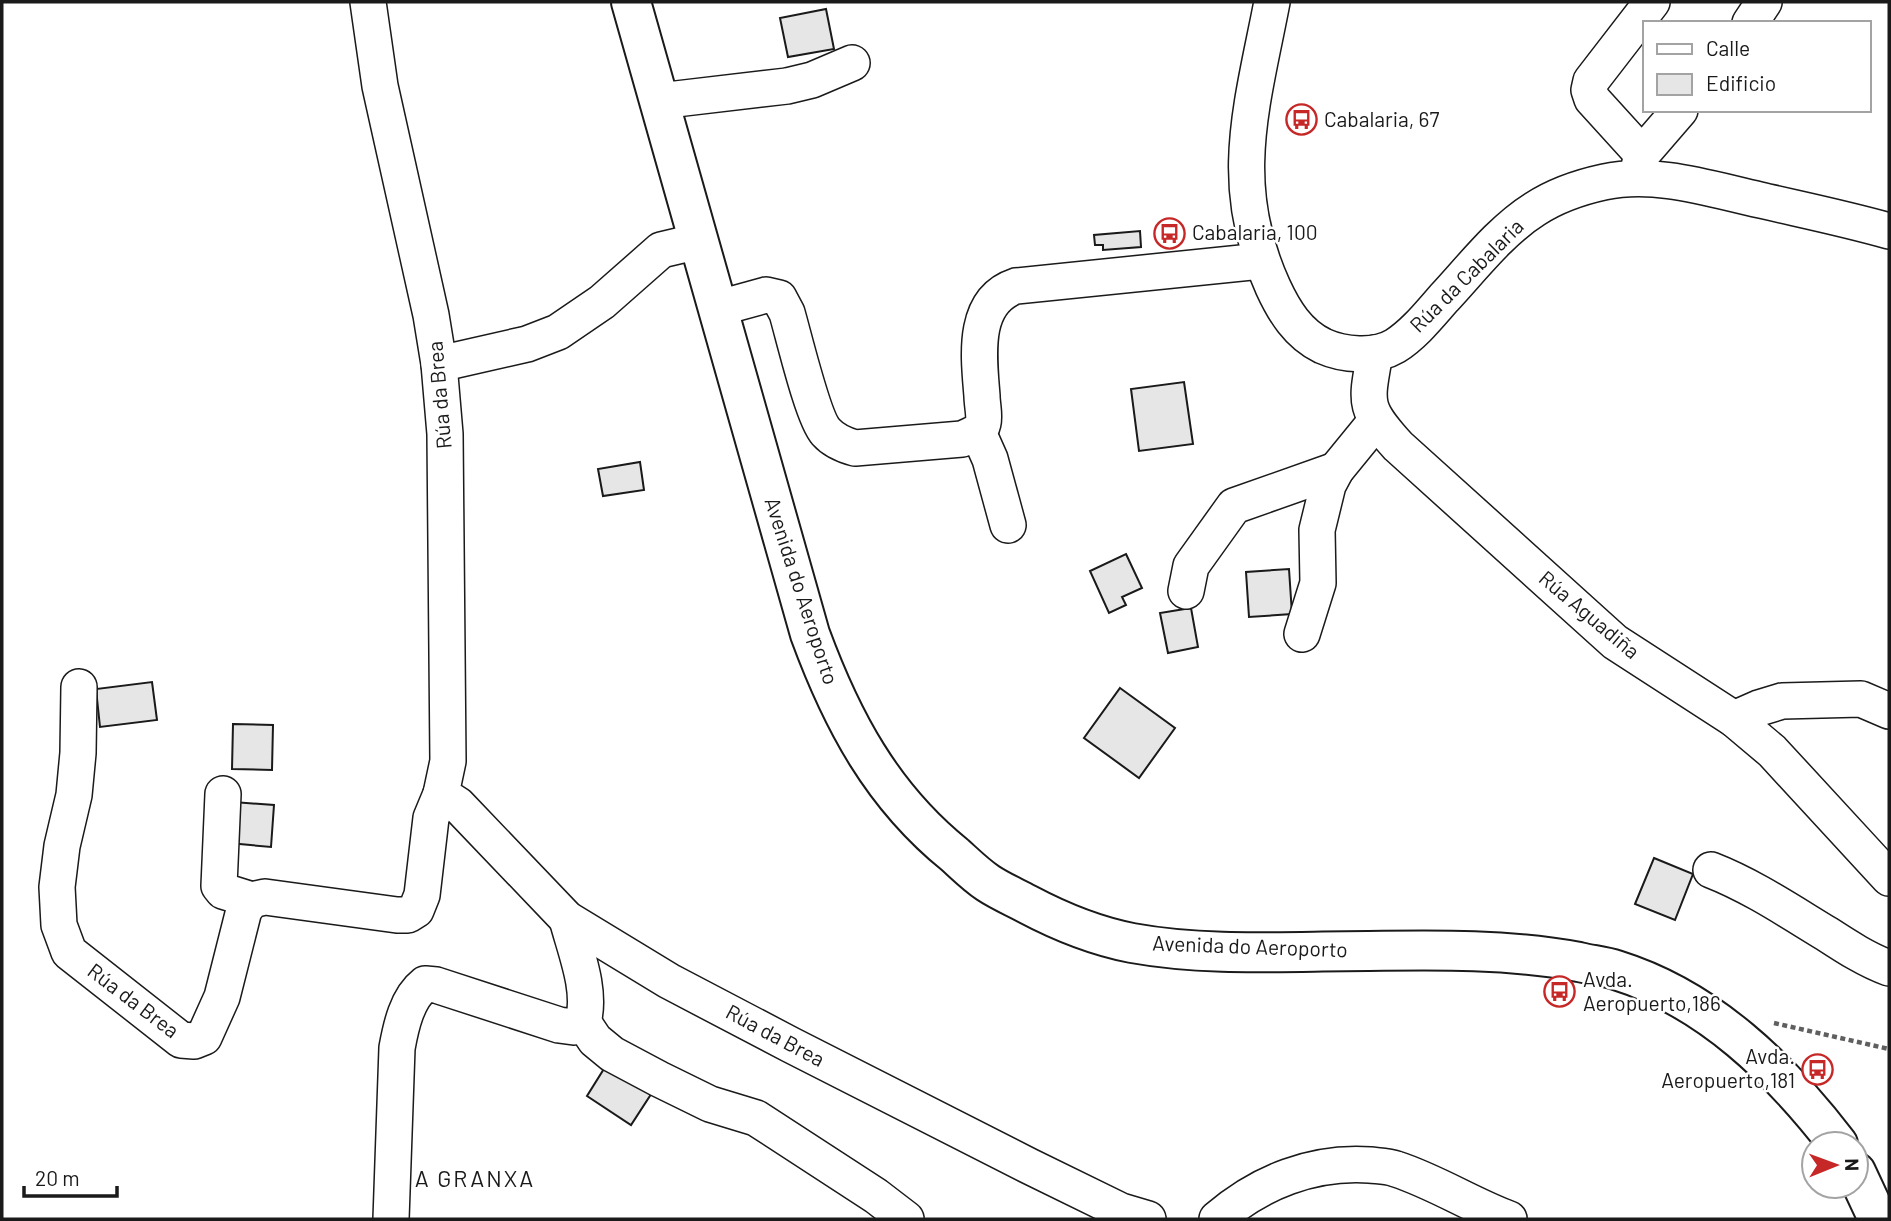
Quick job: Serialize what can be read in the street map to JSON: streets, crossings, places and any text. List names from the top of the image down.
{
  "streets": {
    "main road": ["Avenida do Aeroporto"],
    "street": ["Rúa da Cabalaria", "Rúa da Brea", "Rúa Aguadiña"]
  },
  "crossings": [
    ["Rúa da Cabalaria", "Rúa Aguadiña"]
  ],
  "districts": ["A GRANXA"],
  "places": {
    "bus stop": [
      "Cabalaria, 67",
      "Cabalaria, 100",
      "Avda. Aeropuerto,186",
      "Avda. Aeropuerto,181"
    ]
  },
  "legend": ["Calle", "Edificio"],
  "scale_bar": "20 m",
  "north": "right"
}
